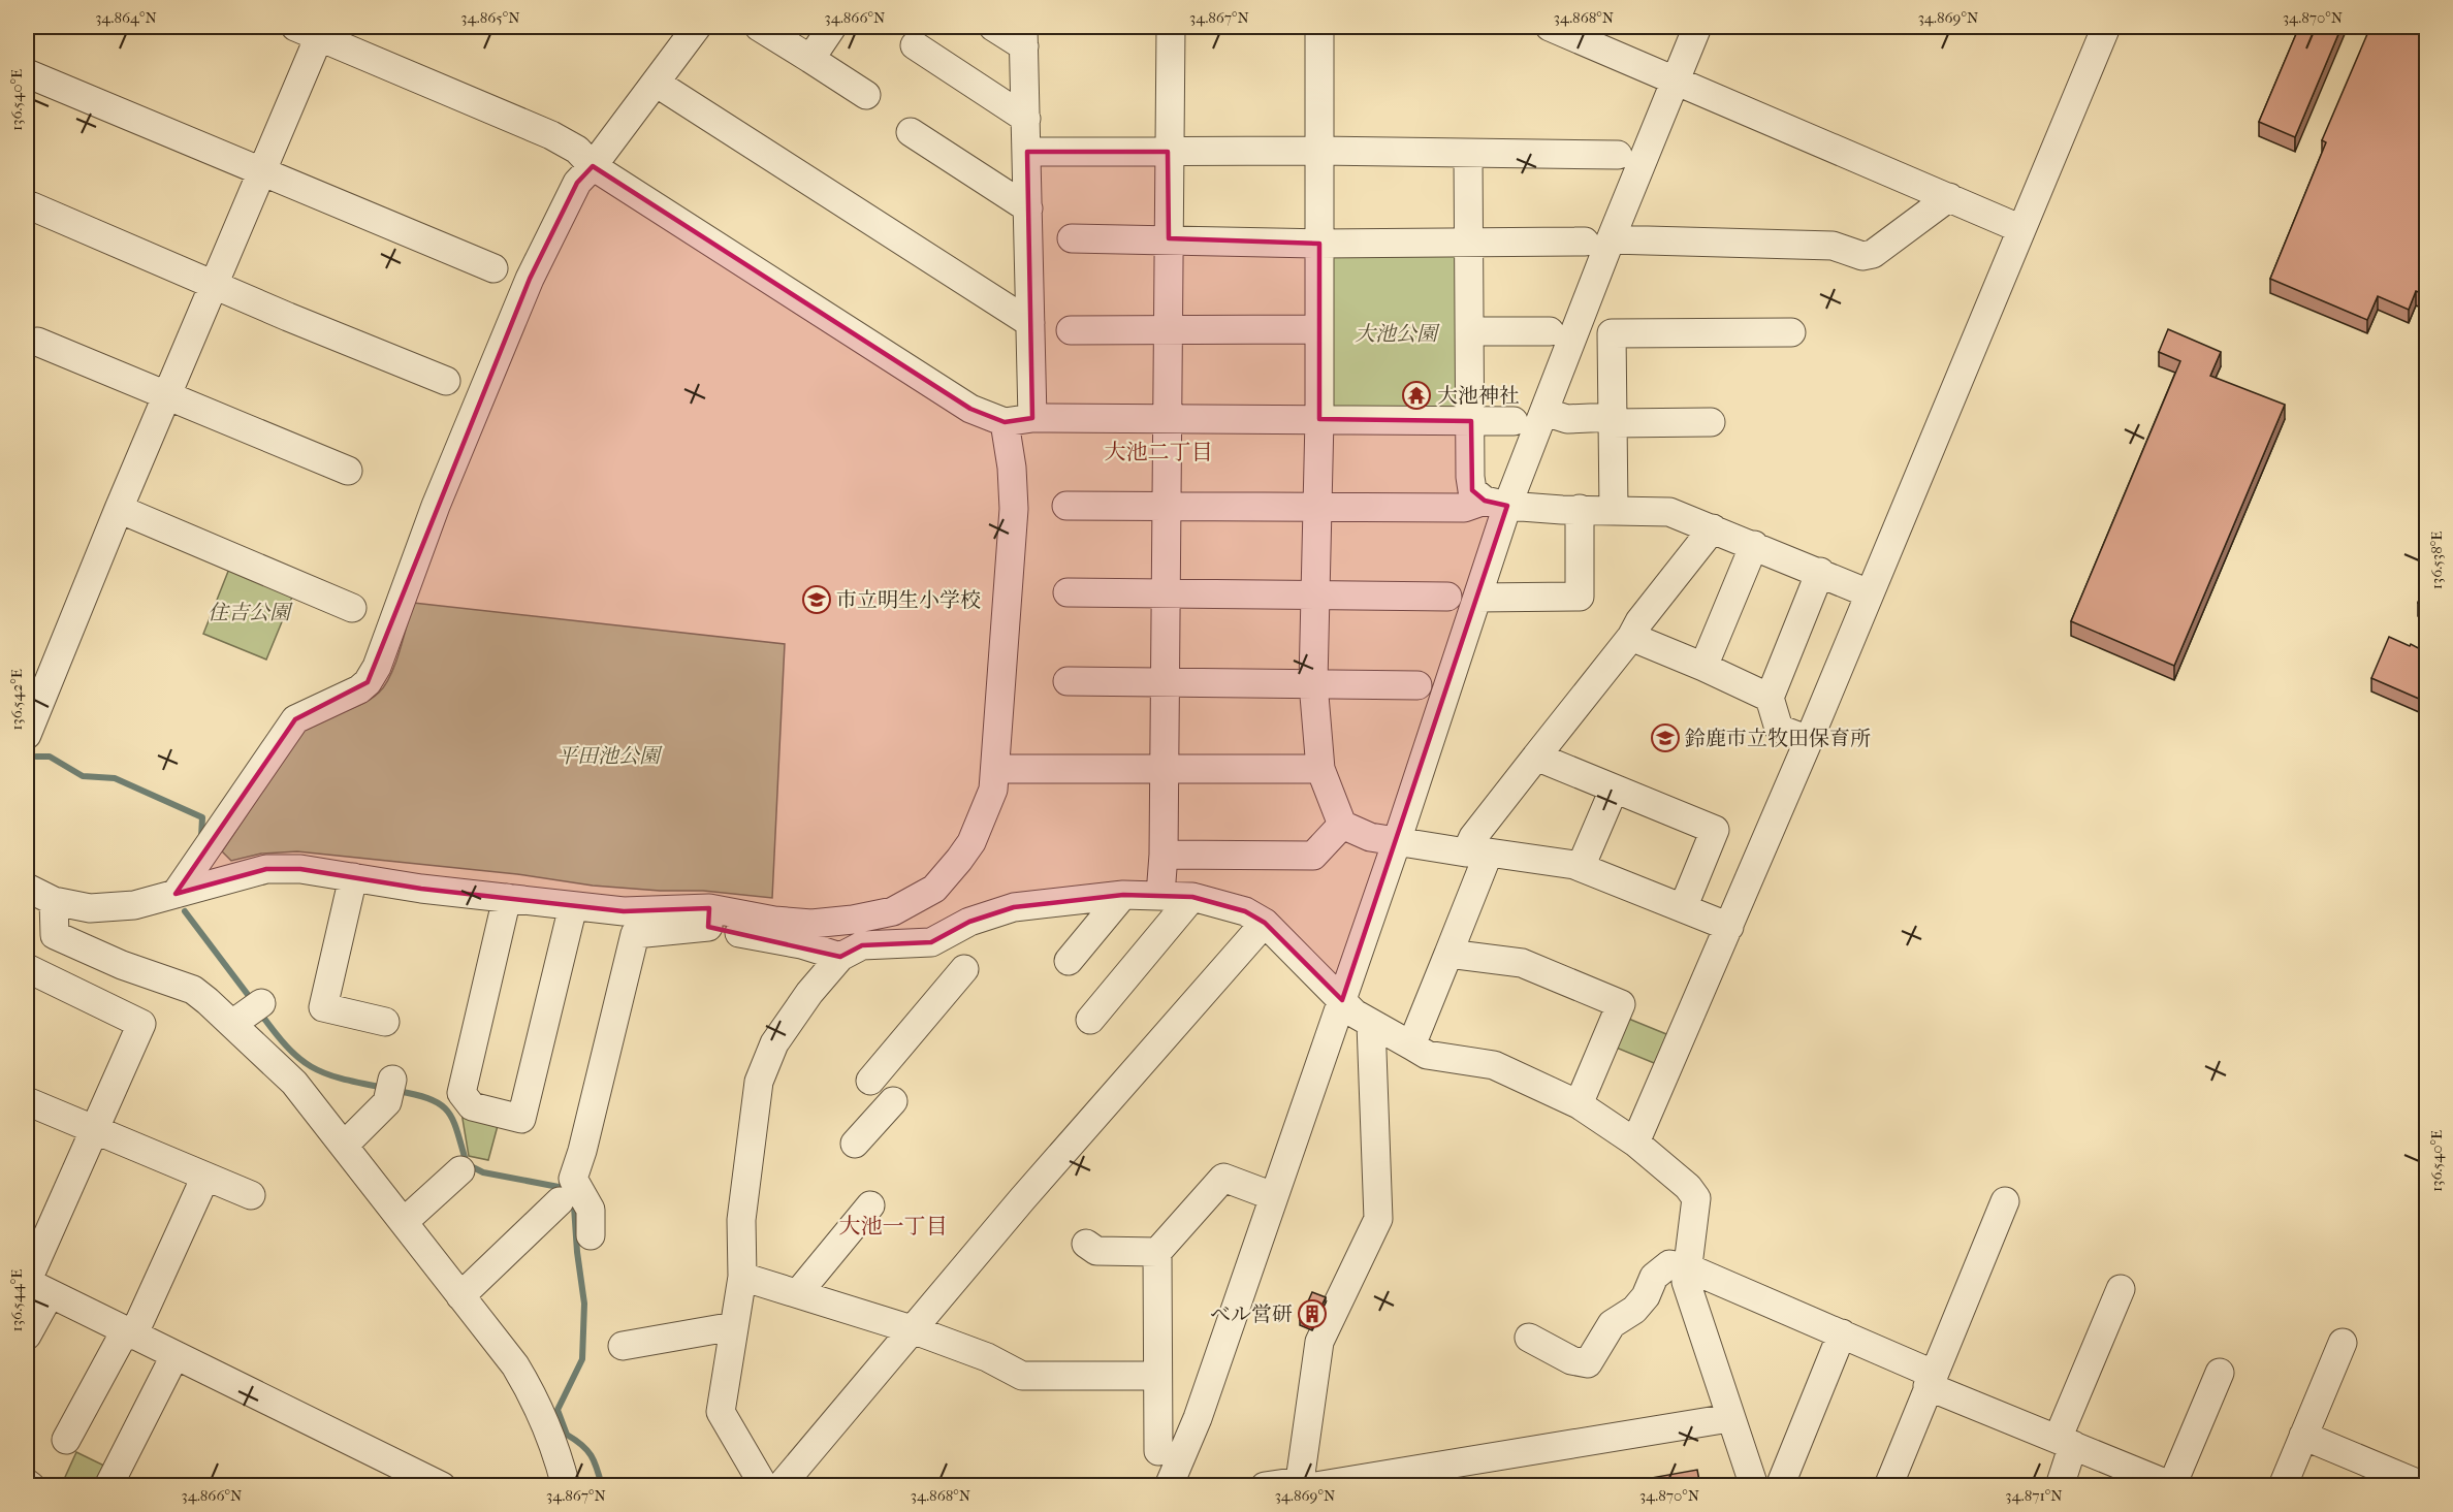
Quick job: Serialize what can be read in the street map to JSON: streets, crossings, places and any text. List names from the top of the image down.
{
  "districts": ["大池二丁目", "大池一丁目"],
  "parks": ["大池公園", "住吉公園", "平田池公園"],
  "places": {
    "temple": ["大池神社"],
    "school or university": ["市立明生小学校", "鈴鹿市立牧田保育所"],
    "building": ["べル営研"]
  },
  "coordinates": [
    "34.864°N",
    "34.865°N",
    "34.866°N",
    "34.867°N",
    "34.868°N",
    "34.869°N",
    "34.870°N",
    "136.540°E",
    "136.538°E",
    "136.542°E",
    "136.544°E",
    "34.871°N"
  ]
}
